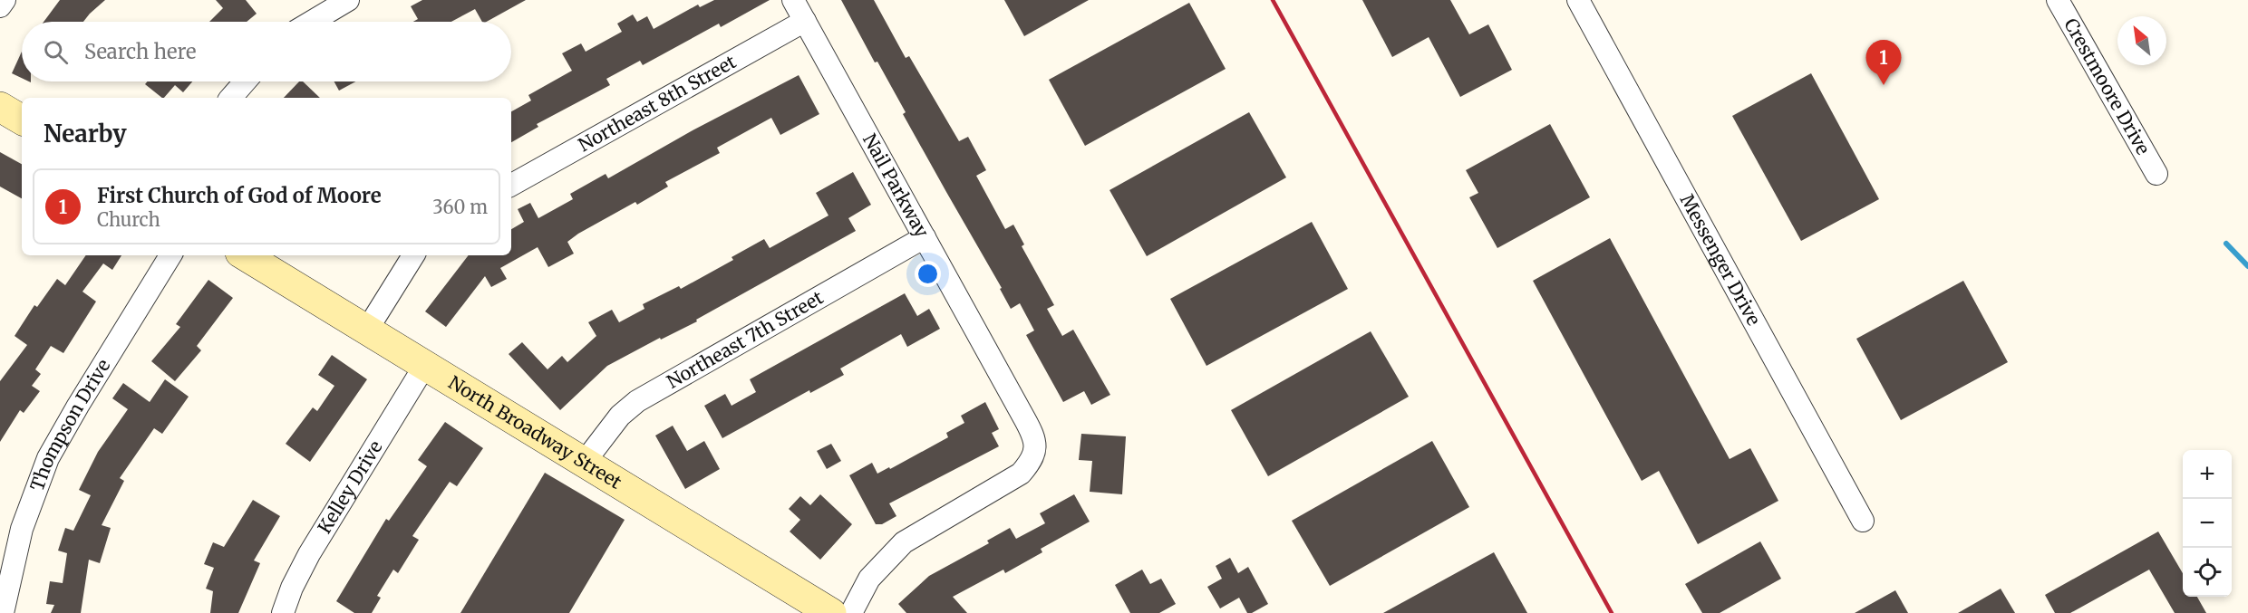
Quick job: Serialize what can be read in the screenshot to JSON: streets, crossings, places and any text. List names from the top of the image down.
{
  "streets": {
    "main road": ["North Broadway Street"],
    "street": [
      "Crestmoore Drive",
      "Northeast 8th Street",
      "Nail Parkway",
      "Messenger Drive",
      "Northeast 7th Street",
      "Thompson Drive",
      "Kelley Drive"
    ]
  },
  "crossings": [
    ["Northeast 8th Street", "Nail Parkway"],
    ["Nail Parkway", "Northeast 7th Street"],
    ["Northeast 7th Street", "North Broadway Street"],
    ["North Broadway Street", "Kelley Drive"]
  ],
  "north": "top left",
  "page": {
    "search": "Search here",
    "pins": "1",
    "heading": "Nearby",
    "list": [
      {
        "mark": "1",
        "name": "First Church of God of Moore",
        "note": "Church",
        "value": "360 m"
      }
    ],
    "map_buttons": ["+", "−"]
  }
}
